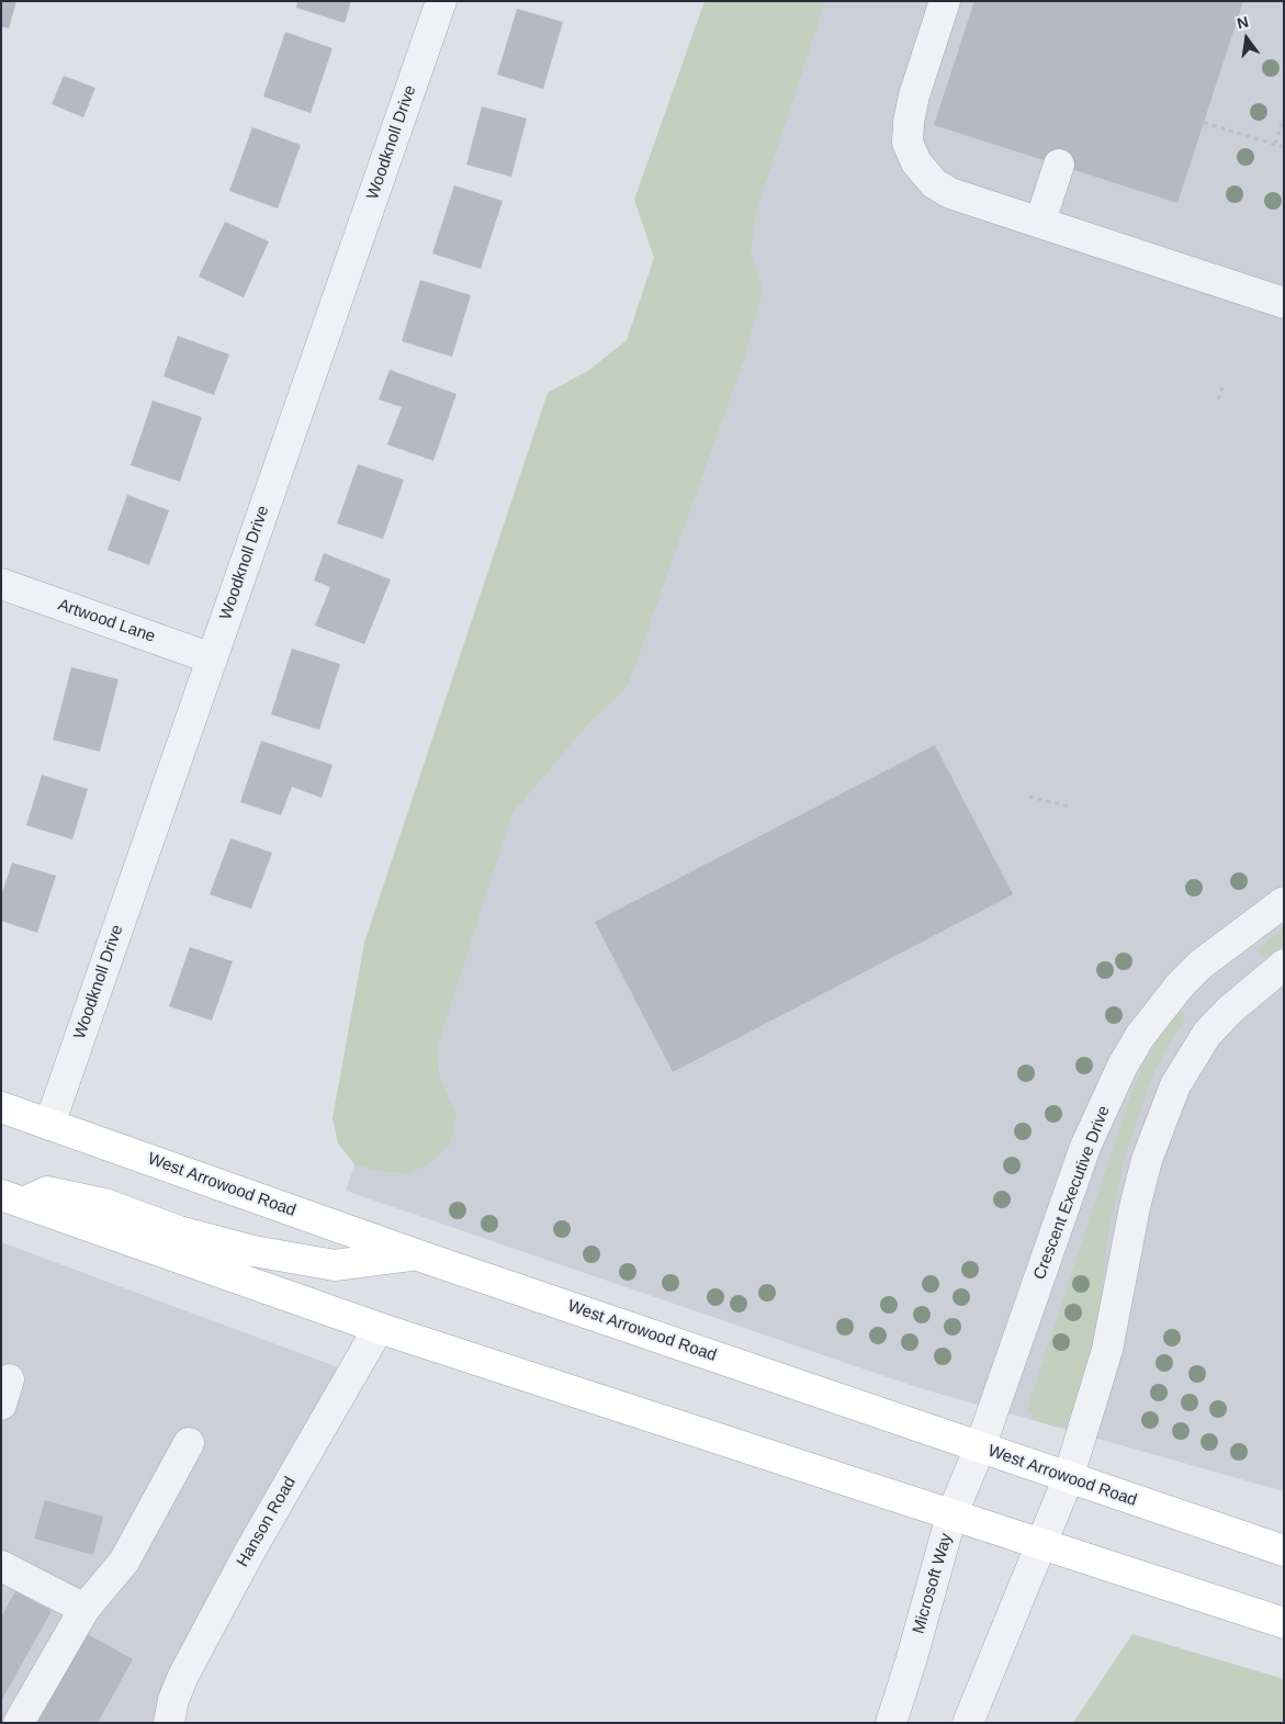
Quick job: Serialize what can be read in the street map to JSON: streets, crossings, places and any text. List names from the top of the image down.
{
  "streets": {
    "main road": ["West Arrowood Road"],
    "street": [
      "Woodknoll Drive",
      "Artwood Lane",
      "Crescent Executive Drive",
      "Hanson Road",
      "Microsoft Way"
    ]
  },
  "crossings": [
    ["Woodknoll Drive", "Artwood Lane"],
    ["Woodknoll Drive", "West Arrowood Road"],
    ["West Arrowood Road", "Crescent Executive Drive"],
    ["West Arrowood Road", "Microsoft Way"],
    ["Crescent Executive Drive", "Microsoft Way"]
  ],
  "north": "top"
}
